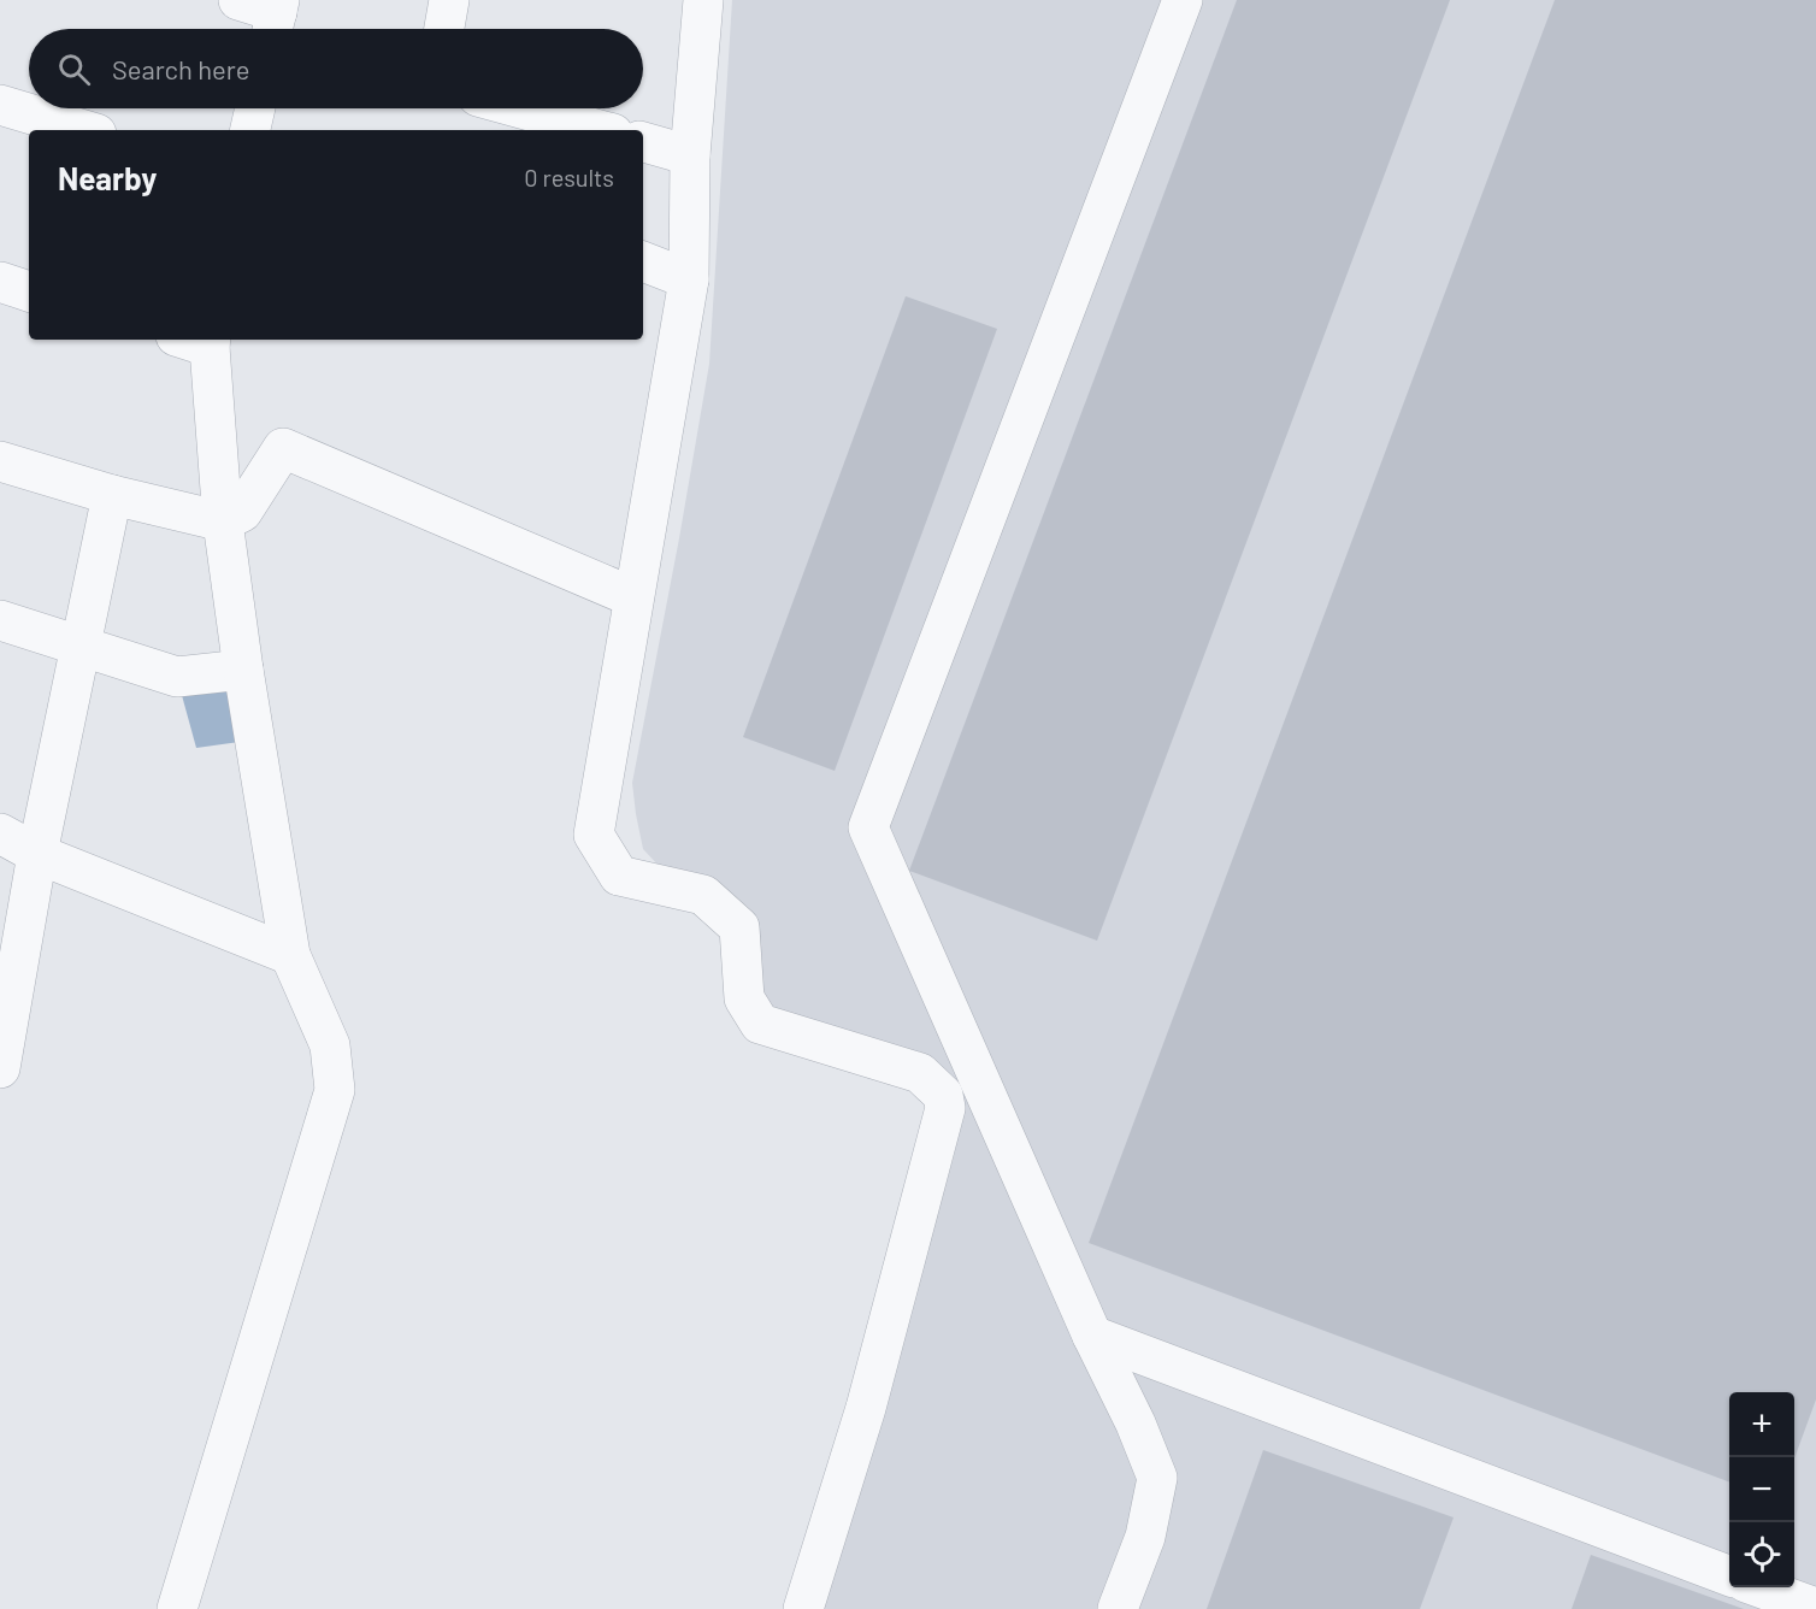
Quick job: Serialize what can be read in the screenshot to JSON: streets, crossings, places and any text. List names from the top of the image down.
{
  "page": {
    "search": "Search here",
    "heading": ["Nearby", "0 results"],
    "map_buttons": ["+", "−"]
  }
}
